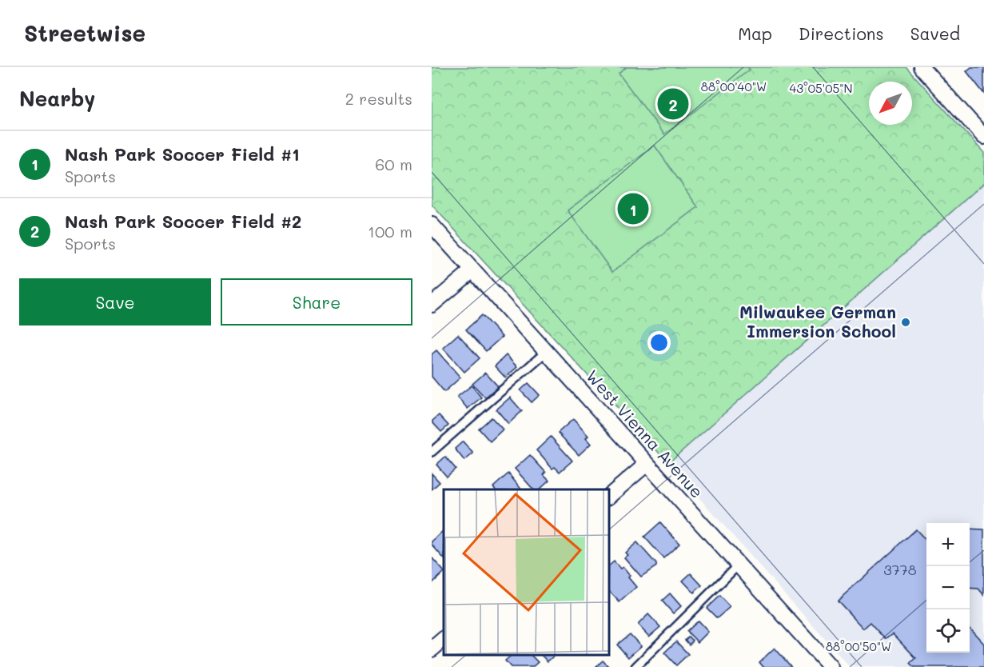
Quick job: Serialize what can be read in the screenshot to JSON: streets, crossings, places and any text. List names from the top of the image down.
{
  "streets": {
    "street": ["West Vienna Avenue"]
  },
  "places": ["Milwaukee German Immersion School"],
  "house_numbers": ["3778"],
  "north": "bottom left",
  "page": {
    "header": "Streetwise",
    "nav": ["Map", "Directions", "Saved"],
    "heading": ["Nearby", "2 results"],
    "pins": ["2", "1"],
    "list": [
      {
        "mark": "1",
        "name": "Nash Park Soccer Field #1",
        "note": "Sports",
        "value": "60 m"
      },
      {
        "mark": "2",
        "name": "Nash Park Soccer Field #2",
        "note": "Sports",
        "value": "100 m"
      }
    ],
    "buttons": ["Save", "Share"],
    "map_buttons": ["+", "−"]
  },
  "coordinates": ["88°00'40\"W", "43°05'05\"N", "88°00'50\"W"]
}
